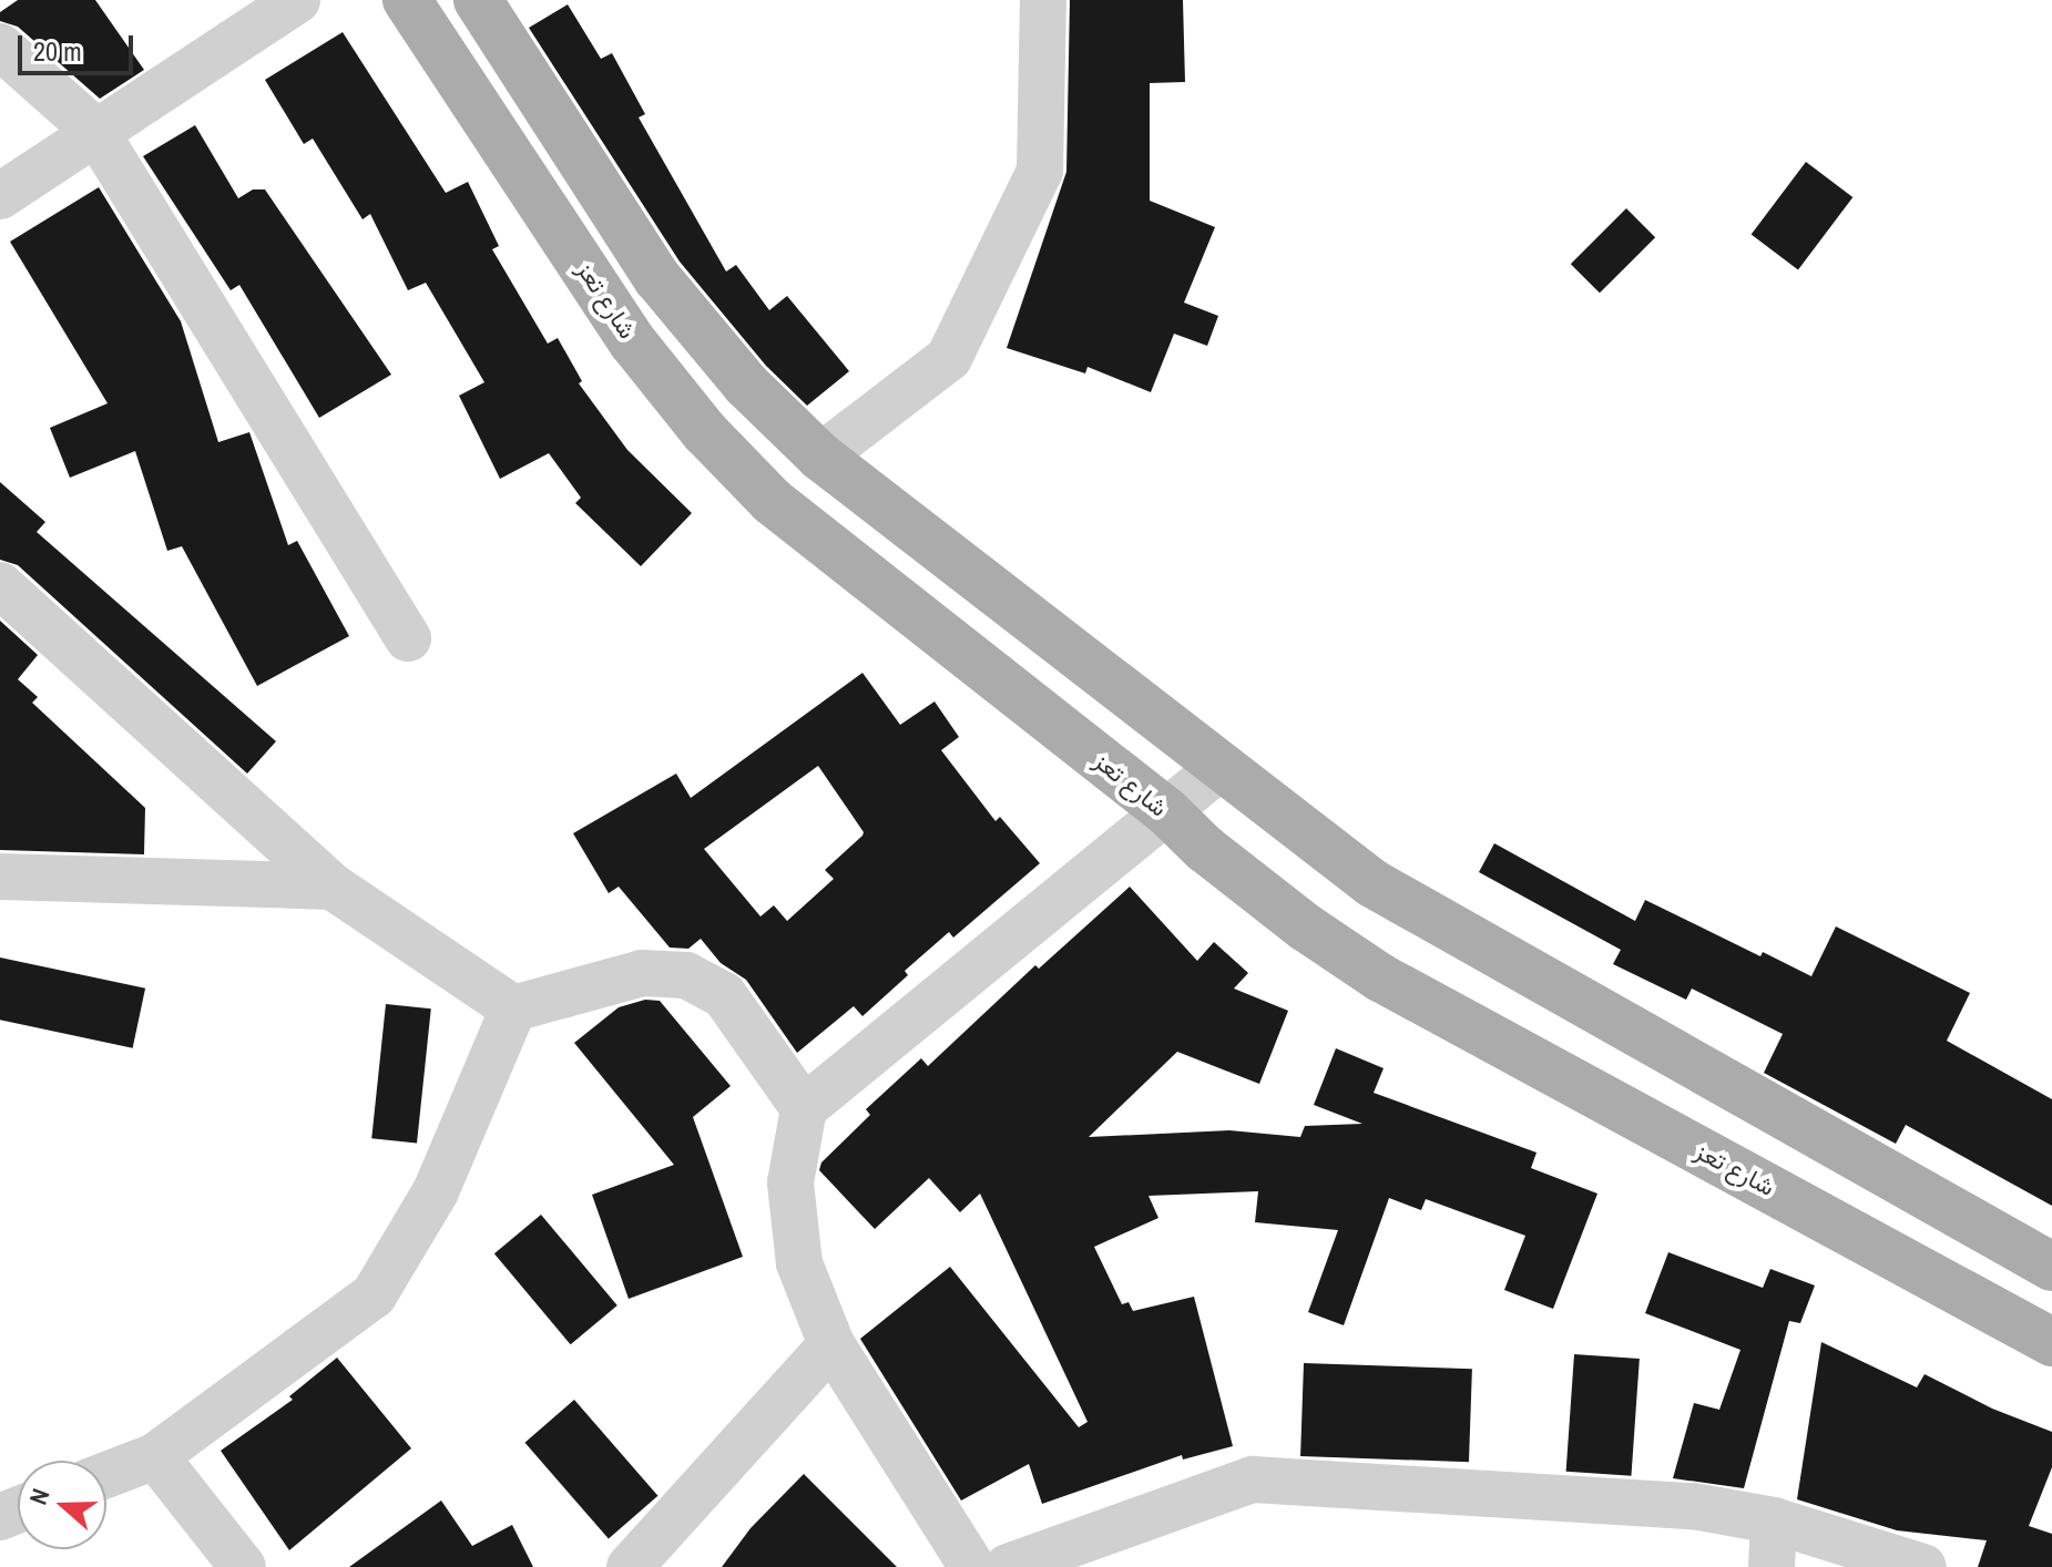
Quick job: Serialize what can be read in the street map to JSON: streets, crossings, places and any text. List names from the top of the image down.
{
  "streets": {
    "main road": ["شارع تعز"]
  },
  "scale_bar": "20 m",
  "north": "left"
}
